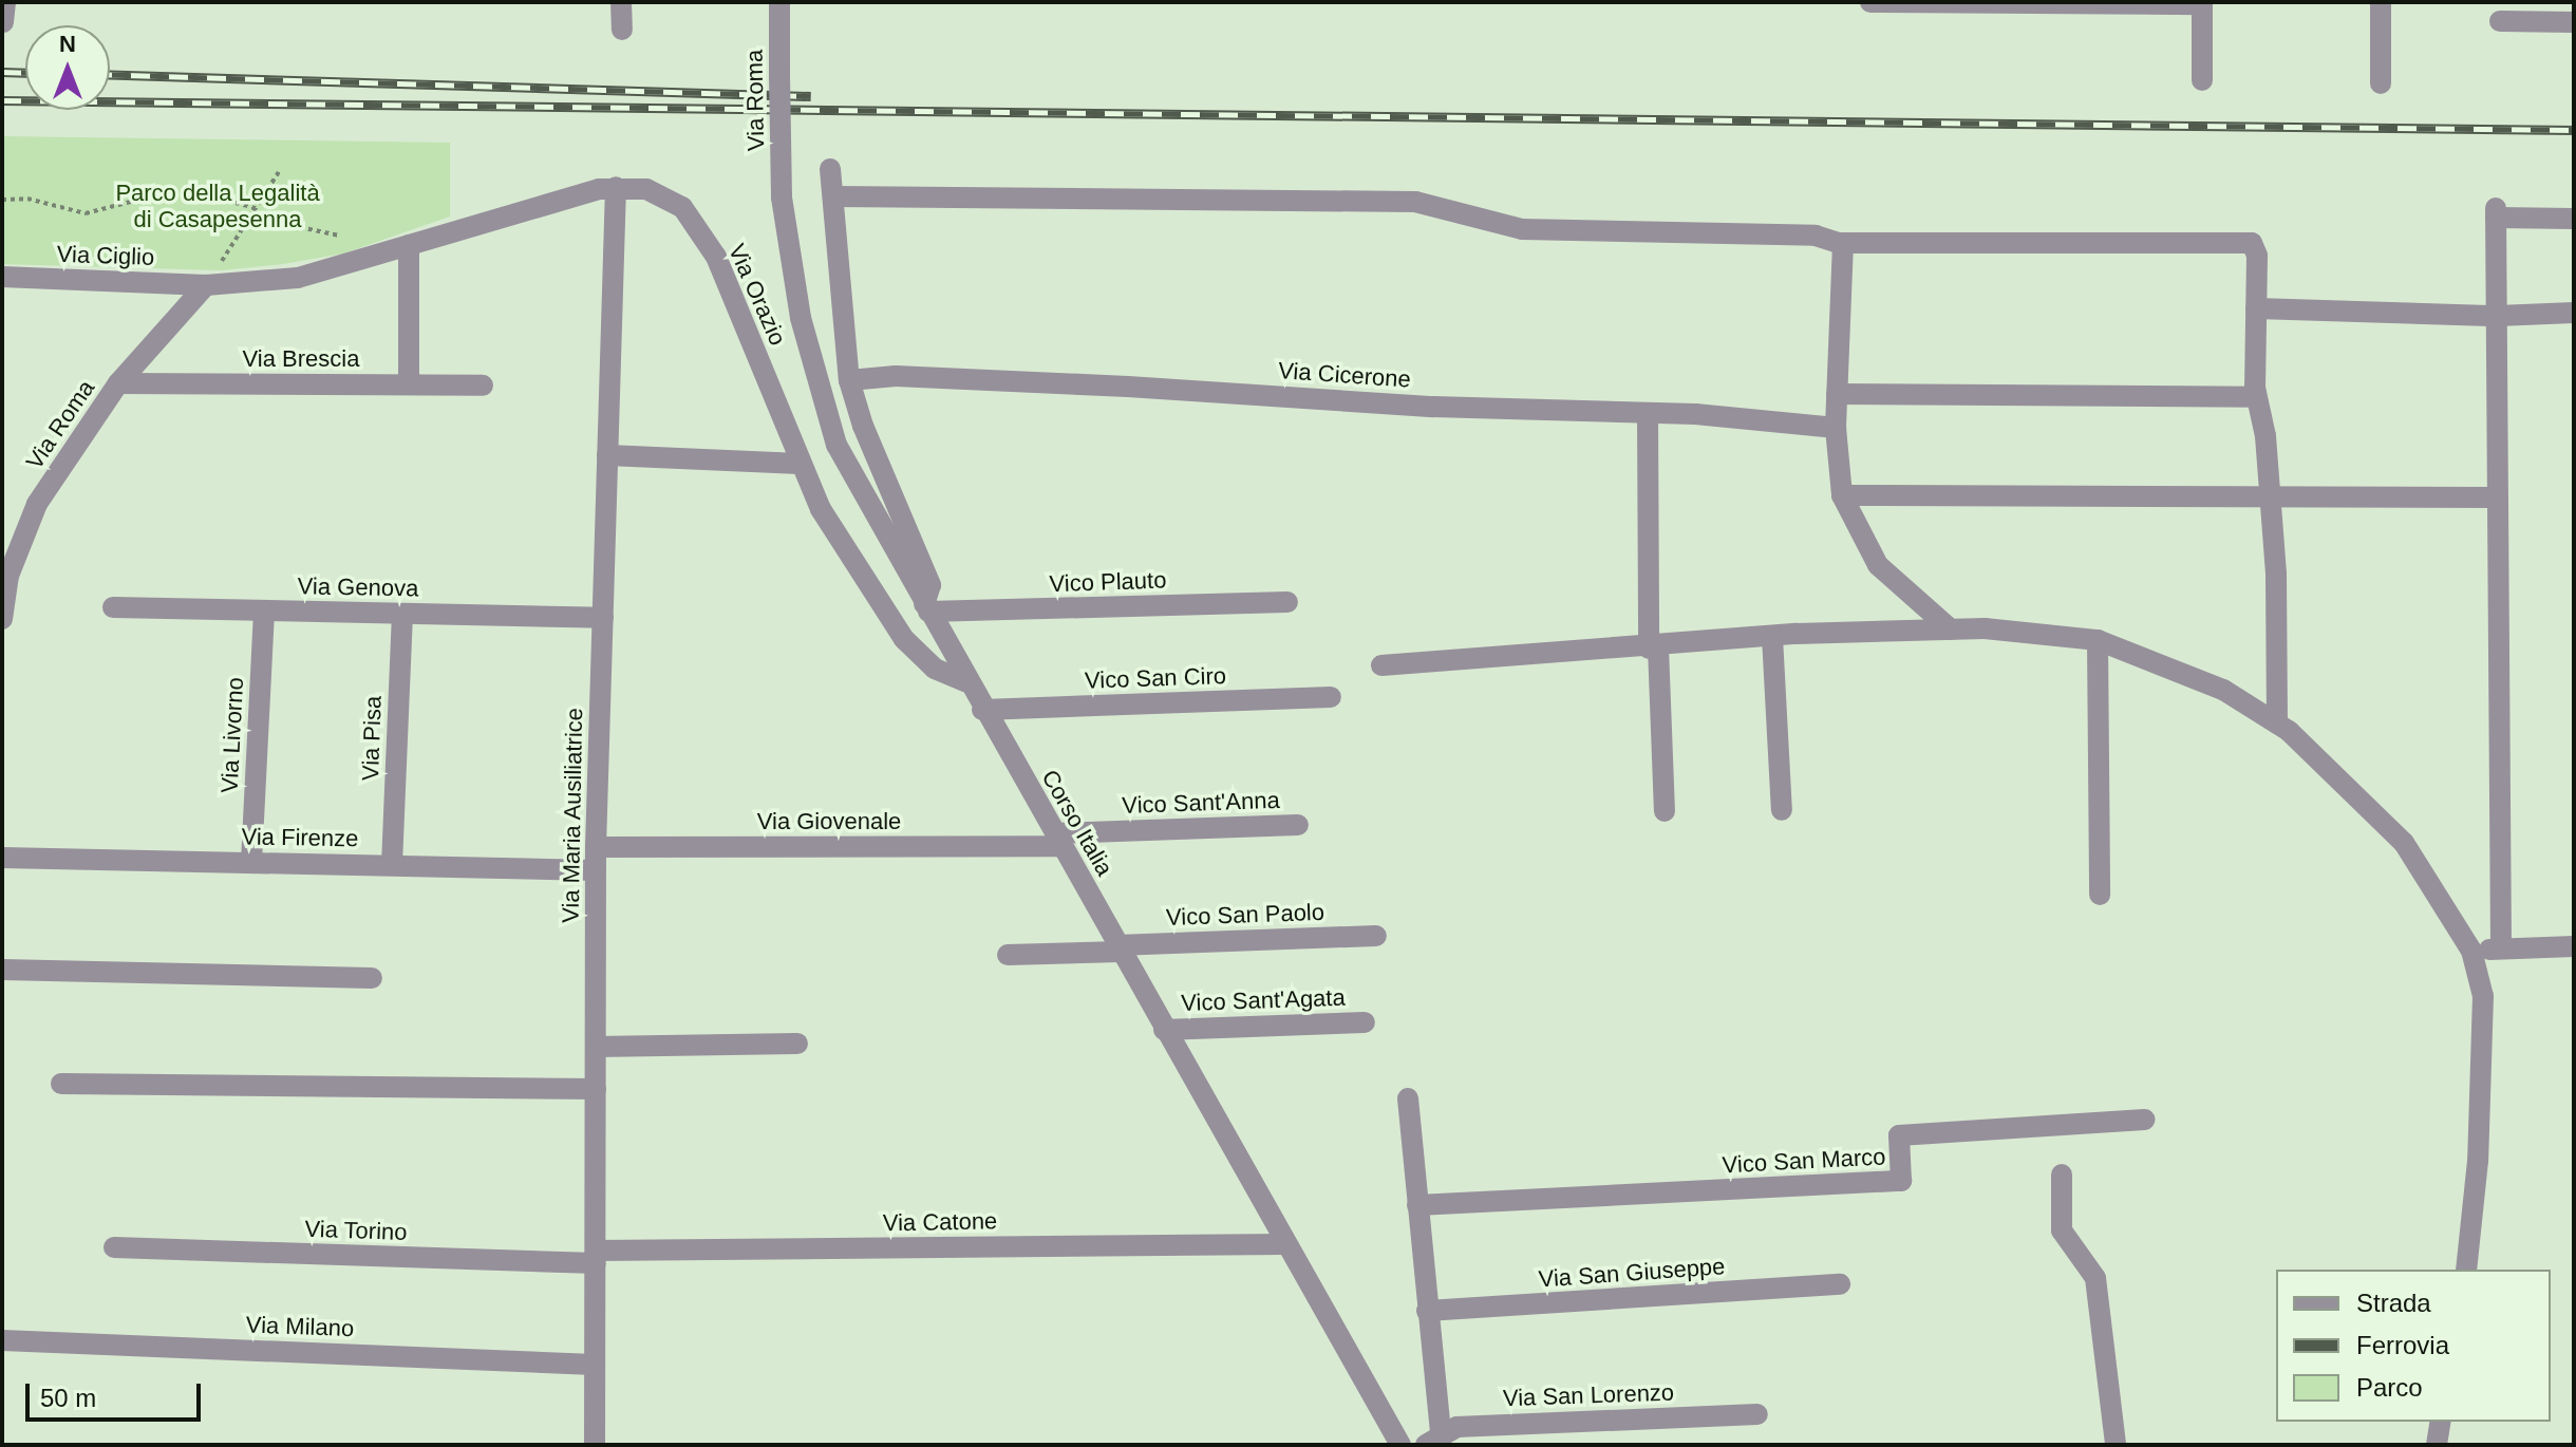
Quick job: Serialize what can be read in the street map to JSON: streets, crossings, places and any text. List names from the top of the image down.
{
  "streets": {
    "street": [
      "Via Roma",
      "Via Ciglio",
      "Via Orazio",
      "Via Brescia",
      "Via Cicerone",
      "Vico Plauto",
      "Via Genova",
      "Vico San Ciro",
      "Via Livorno",
      "Via Pisa",
      "Vico Sant'Anna",
      "Via Maria Ausiliatrice",
      "Via Giovenale",
      "Corso Italia",
      "Via Firenze",
      "Vico San Paolo",
      "Vico Sant'Agata",
      "Vico San Marco",
      "Via Catone",
      "Via Torino",
      "Via San Giuseppe",
      "Via Milano",
      "Via San Lorenzo"
    ]
  },
  "crossings": [
    ["Via Roma", "Via Ciglio"],
    ["Via Roma", "Via Orazio"],
    ["Via Roma", "Via Brescia"],
    ["Via Roma", "Corso Italia"],
    ["Via Ciglio", "Via Orazio"],
    ["Via Orazio", "Via Maria Ausiliatrice"],
    ["Via Orazio", "Corso Italia"],
    ["Vico Plauto", "Corso Italia"],
    ["Via Genova", "Via Livorno"],
    ["Via Genova", "Via Pisa"],
    ["Via Genova", "Via Maria Ausiliatrice"],
    ["Vico San Ciro", "Corso Italia"],
    ["Via Livorno", "Via Firenze"],
    ["Via Pisa", "Via Firenze"],
    ["Vico Sant'Anna", "Via Giovenale"],
    ["Vico Sant'Anna", "Corso Italia"],
    ["Via Maria Ausiliatrice", "Via Giovenale"],
    ["Via Maria Ausiliatrice", "Via Firenze"],
    ["Via Maria Ausiliatrice", "Via Catone"],
    ["Via Maria Ausiliatrice", "Via Torino"],
    ["Via Maria Ausiliatrice", "Via Milano"],
    ["Via Giovenale", "Corso Italia"],
    ["Corso Italia", "Vico San Paolo"],
    ["Corso Italia", "Vico Sant'Agata"],
    ["Corso Italia", "Via Catone"],
    ["Via Catone", "Via Torino"]
  ],
  "parks": ["Parco della Legalità di Casapesenna"],
  "legend": ["Strada", "Ferrovia", "Parco"],
  "scale_bar": "50 m",
  "north": "top"
}
